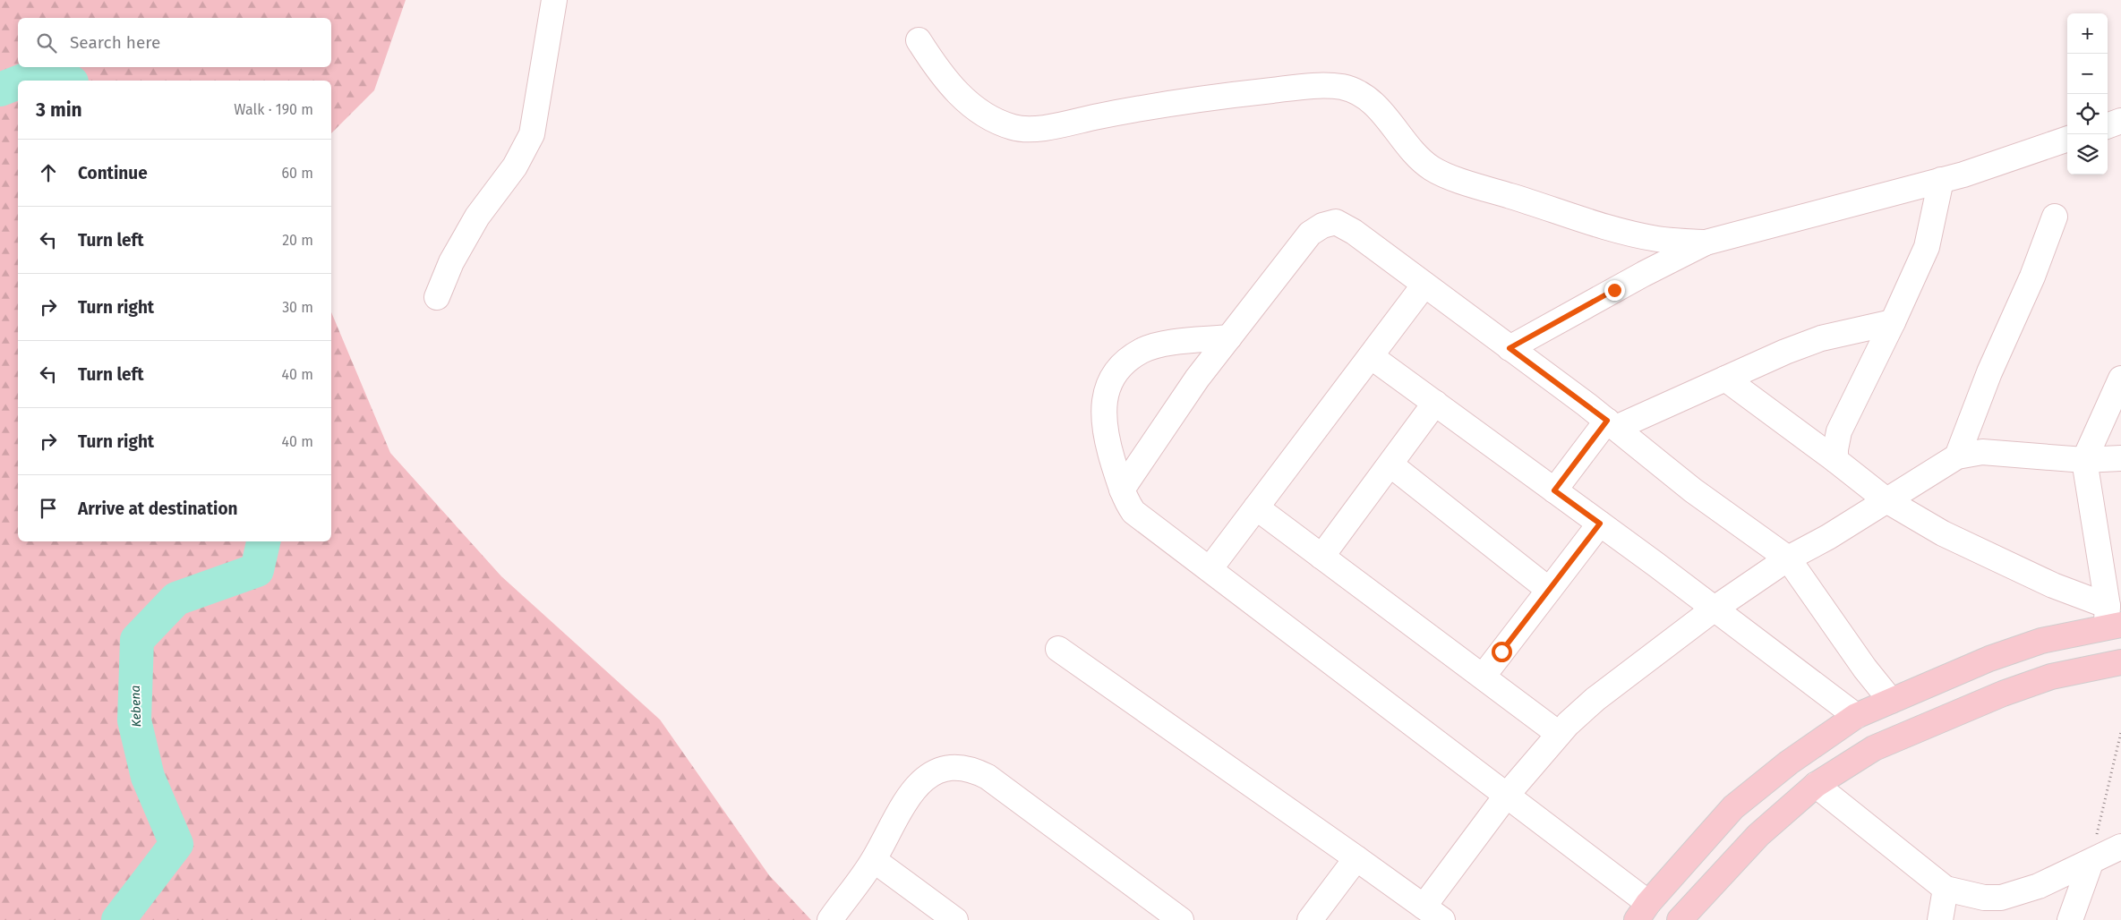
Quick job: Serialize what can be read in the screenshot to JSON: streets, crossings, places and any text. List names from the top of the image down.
{
  "water": ["Kebena"],
  "page": {
    "map_buttons": ["+", "−"],
    "search": "Search here",
    "heading": ["3 min", "Walk · 190 m"],
    "list": [
      ["Continue", "60 m"],
      ["Turn left", "20 m"],
      ["Turn right", "30 m"],
      ["Turn left", "40 m"],
      ["Turn right", "40 m"],
      "Arrive at destination"
    ]
  }
}
